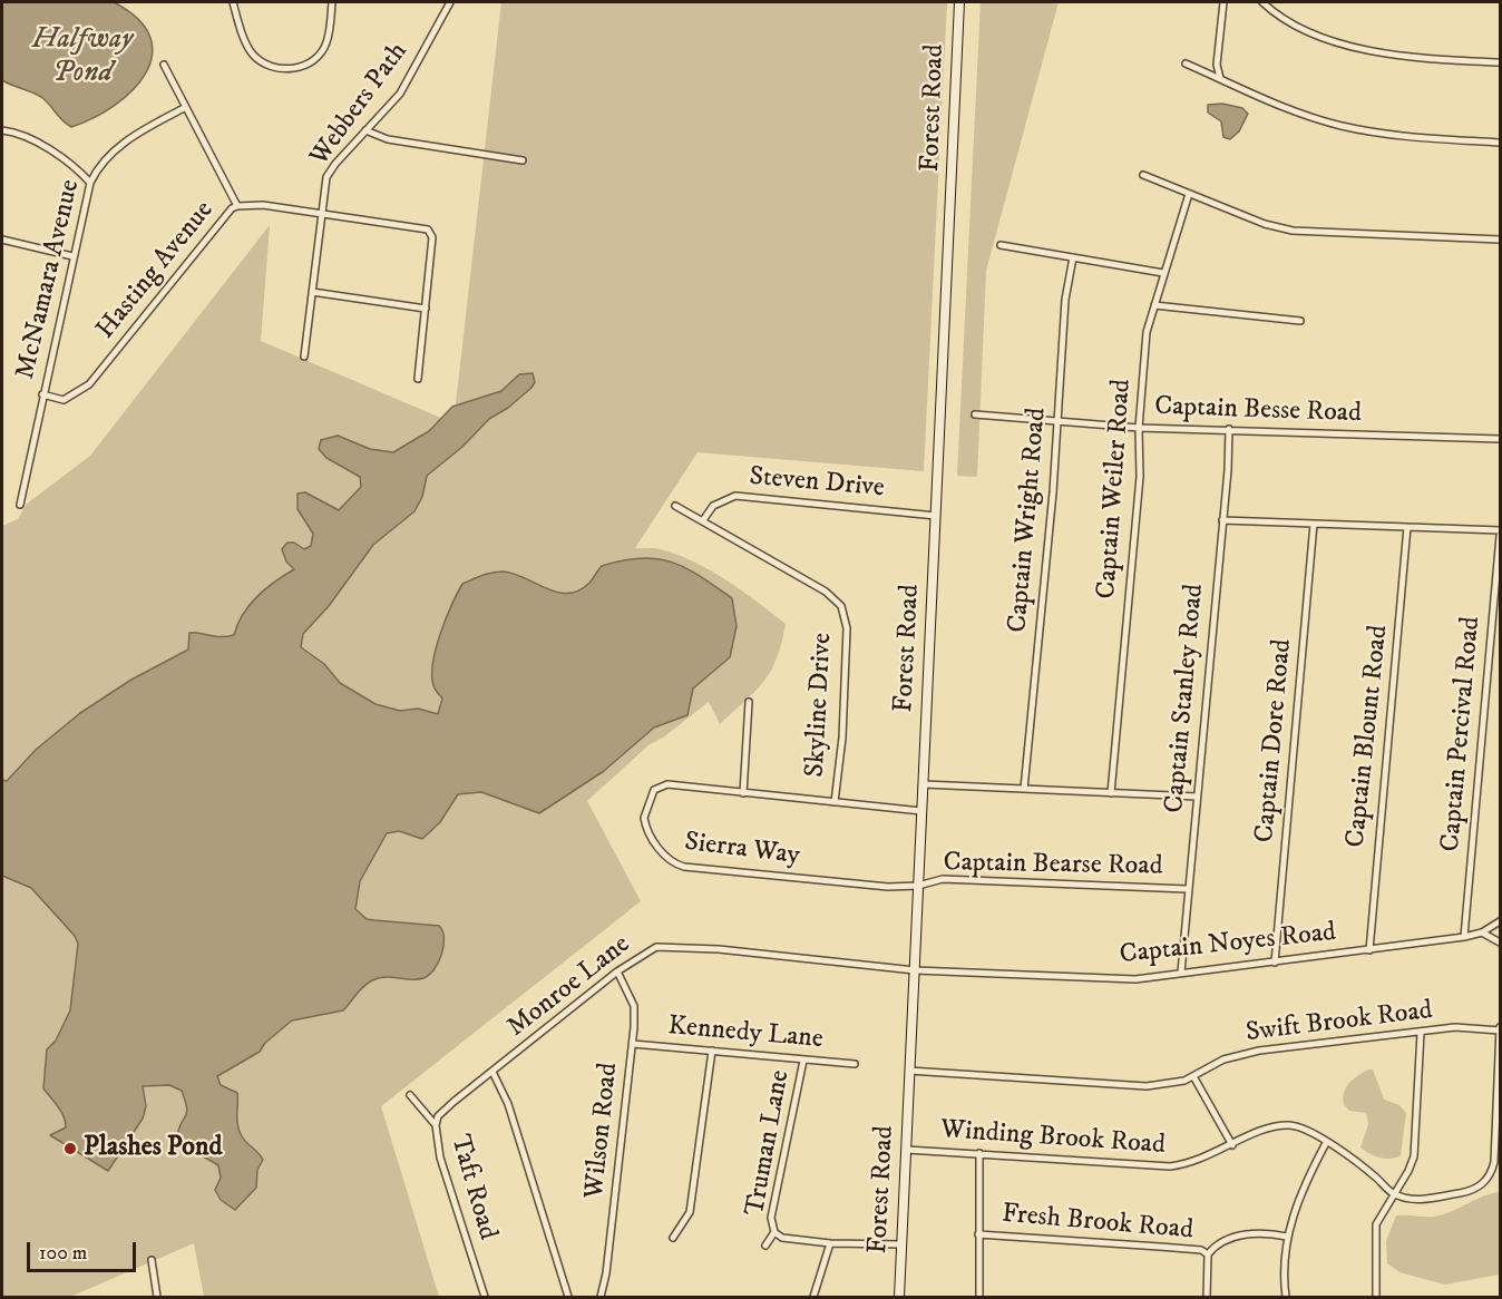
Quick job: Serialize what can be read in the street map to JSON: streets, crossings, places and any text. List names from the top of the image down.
{
  "streets": {
    "main road": ["Forest Road"],
    "street": [
      "Webbers Path",
      "Hasting Avenue",
      "McNamara Avenue",
      "Captain Besse Road",
      "Steven Drive",
      "Captain Weiler Road",
      "Captain Wright Road",
      "Captain Stanley Road",
      "Skyline Drive",
      "Captain Percival Road",
      "Captain Blount Road",
      "Captain Dore Road",
      "Sierra Way",
      "Captain Bearse Road",
      "Captain Noyes Road",
      "Monroe Lane",
      "Swift Brook Road",
      "Kennedy Lane",
      "Wilson Road",
      "Winding Brook Road",
      "Truman Lane",
      "Taft Road",
      "Fresh Brook Road"
    ]
  },
  "crossings": [
    ["Forest Road", "Steven Drive"],
    ["Forest Road", "Sierra Way"],
    ["Forest Road", "Captain Bearse Road"],
    ["Forest Road", "Captain Noyes Road"],
    ["Forest Road", "Monroe Lane"],
    ["Forest Road", "Swift Brook Road"],
    ["Forest Road", "Winding Brook Road"],
    ["Forest Road", "Truman Lane"],
    ["Hasting Avenue", "McNamara Avenue"],
    ["Captain Besse Road", "Captain Weiler Road"],
    ["Captain Besse Road", "Captain Wright Road"],
    ["Captain Besse Road", "Captain Stanley Road"],
    ["Steven Drive", "Skyline Drive"],
    ["Captain Stanley Road", "Captain Bearse Road"],
    ["Captain Stanley Road", "Captain Noyes Road"],
    ["Skyline Drive", "Sierra Way"],
    ["Captain Percival Road", "Captain Noyes Road"],
    ["Captain Blount Road", "Captain Noyes Road"],
    ["Captain Dore Road", "Captain Noyes Road"],
    ["Sierra Way", "Captain Bearse Road"],
    ["Captain Noyes Road", "Monroe Lane"],
    ["Monroe Lane", "Wilson Road"],
    ["Monroe Lane", "Taft Road"],
    ["Kennedy Lane", "Wilson Road"],
    ["Kennedy Lane", "Truman Lane"]
  ],
  "water": ["Halfway Pond"],
  "places": ["Plashes Pond"],
  "scale_bar": "100 m"
}
